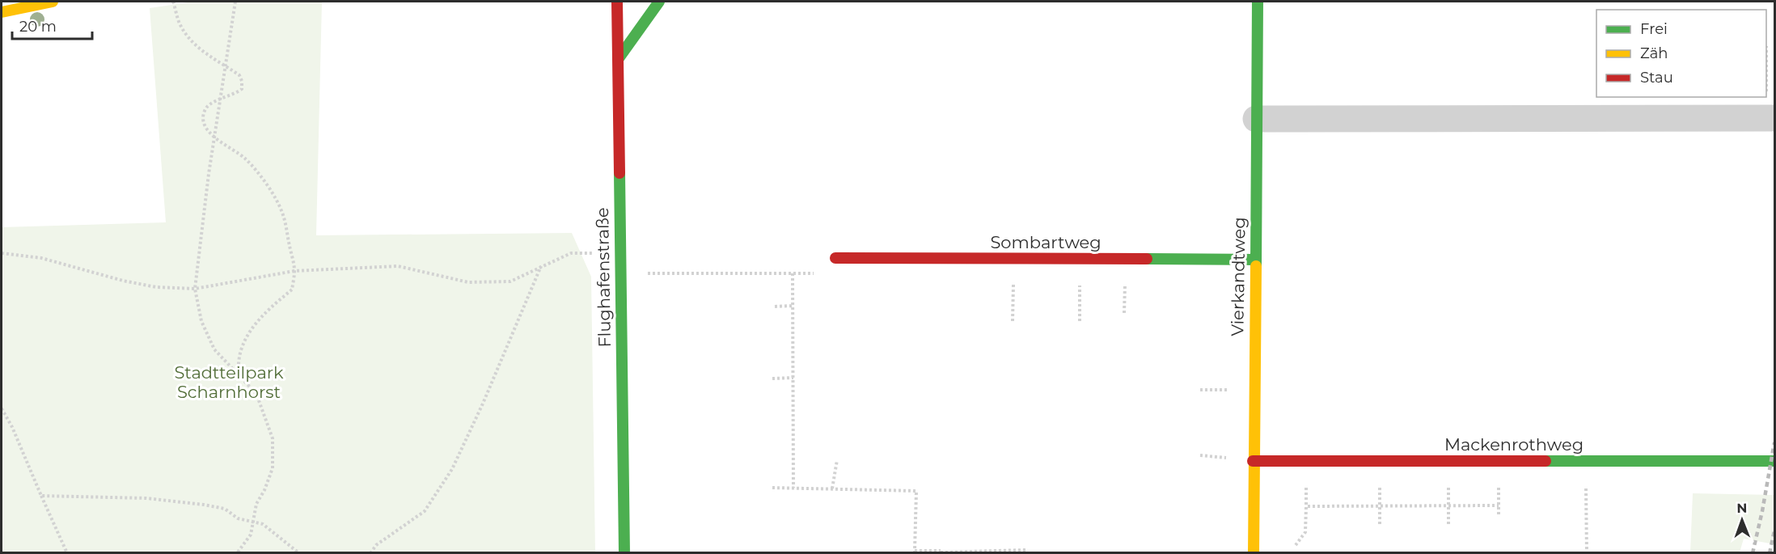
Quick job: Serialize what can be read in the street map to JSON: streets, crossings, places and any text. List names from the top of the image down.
{
  "streets": {
    "street": [
      "Sombartweg",
      "Vierkandtweg",
      "Flughafenstraße",
      "Mackenrothweg"
    ]
  },
  "crossings": [
    ["Sombartweg", "Vierkandtweg"],
    ["Vierkandtweg", "Mackenrothweg"]
  ],
  "parks": ["Stadtteilpark Scharnhorst"],
  "legend": ["Frei", "Zäh", "Stau"],
  "scale_bar": "20 m",
  "north": "top"
}
